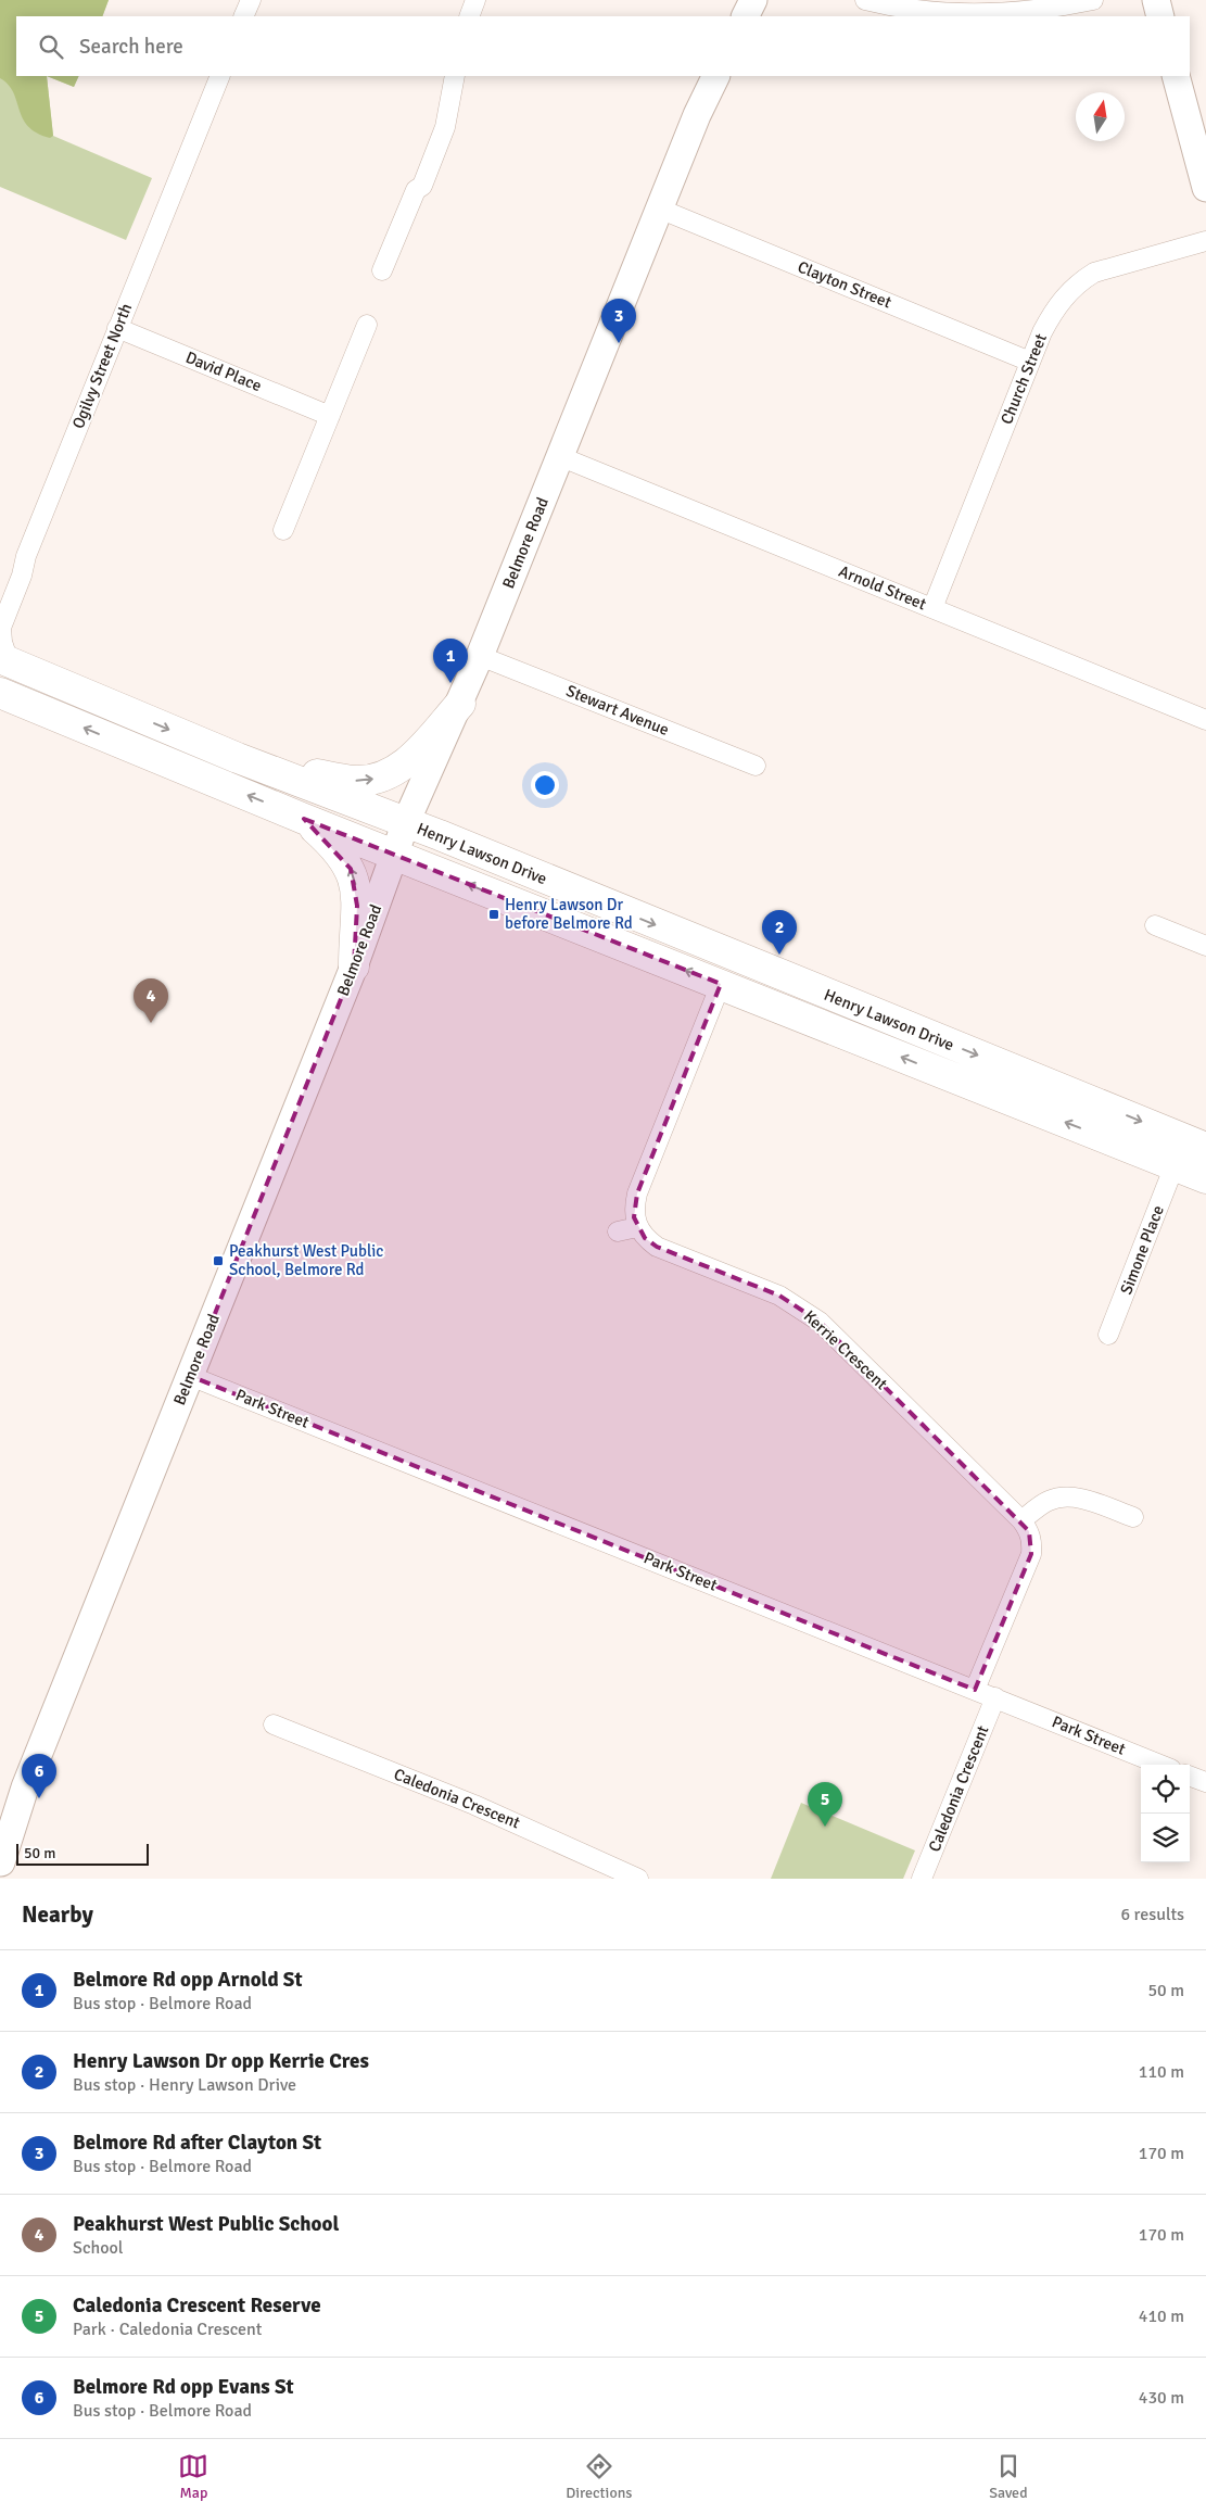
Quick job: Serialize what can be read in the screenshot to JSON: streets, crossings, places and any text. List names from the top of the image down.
{
  "streets": {
    "main road": ["Henry Lawson Drive"],
    "street": [
      "Clayton Street",
      "Ogilvy Street North",
      "David Place",
      "Church Street",
      "Belmore Road",
      "Arnold Street",
      "Stewart Avenue",
      "Simone Place",
      "Kerrie Crescent",
      "Park Street",
      "Caledonia Crescent"
    ]
  },
  "crossings": [
    ["Clayton Street", "Church Street"],
    ["Clayton Street", "Belmore Road"],
    ["Ogilvy Street North", "David Place"],
    ["Ogilvy Street North", "Henry Lawson Drive"],
    ["Church Street", "Arnold Street"],
    ["Belmore Road", "Arnold Street"],
    ["Belmore Road", "Stewart Avenue"],
    ["Belmore Road", "Henry Lawson Drive"],
    ["Belmore Road", "Park Street"],
    ["Henry Lawson Drive", "Simone Place"],
    ["Kerrie Crescent", "Park Street"],
    ["Park Street", "Caledonia Crescent"]
  ],
  "places": {
    "transit": ["Henry Lawson Dr before Belmore Rd", "Peakhurst West Public School, Belmore Rd"]
  },
  "scale_bar": "50 m",
  "north": "top",
  "page": {
    "search": "Search here",
    "pins": [
      "3",
      "1",
      "2",
      "4",
      "6",
      "5"
    ],
    "scale": "50 m",
    "heading": ["Nearby", "6 results"],
    "list": [
      {
        "mark": "1",
        "name": "Belmore Rd opp Arnold St",
        "note": "Bus stop · Belmore Road",
        "value": "50 m"
      },
      {
        "mark": "2",
        "name": "Henry Lawson Dr opp Kerrie Cres",
        "note": "Bus stop · Henry Lawson Drive",
        "value": "110 m"
      },
      {
        "mark": "3",
        "name": "Belmore Rd after Clayton St",
        "note": "Bus stop · Belmore Road",
        "value": "170 m"
      },
      {
        "mark": "4",
        "name": "Peakhurst West Public School",
        "note": "School",
        "value": "170 m"
      },
      {
        "mark": "5",
        "name": "Caledonia Crescent Reserve",
        "note": "Park · Caledonia Crescent",
        "value": "410 m"
      },
      {
        "mark": "6",
        "name": "Belmore Rd opp Evans St",
        "note": "Bus stop · Belmore Road",
        "value": "430 m"
      }
    ],
    "nav": ["Map", "Directions", "Saved"]
  }
}
